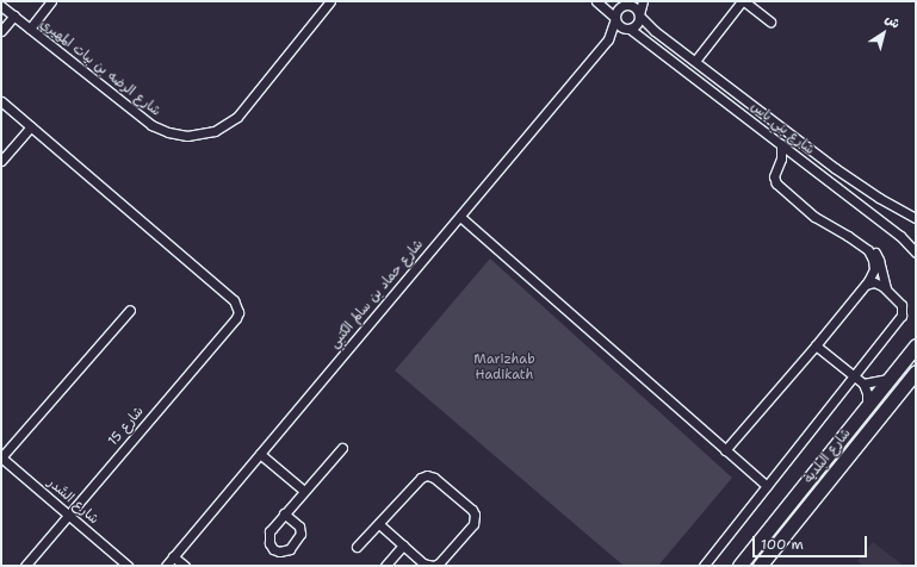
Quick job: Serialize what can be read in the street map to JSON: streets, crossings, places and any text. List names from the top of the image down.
{
  "streets": {
    "main road": ["شارع البلدية"],
    "street": [
      "شارع الرضه بن بيات المهيري",
      "شارع بني ياس",
      "شارع حماد بن سالم الكتبي",
      "شارع 15",
      "شارع السَّدر"
    ]
  },
  "crossings": [
    ["شارع بني ياس", "شارع حماد بن سالم الكتبي"],
    ["شارع 15", "شارع السَّدر"]
  ],
  "parks": ["Marizhab Hadikath"],
  "scale_bar": "100 m",
  "north": "top right"
}
